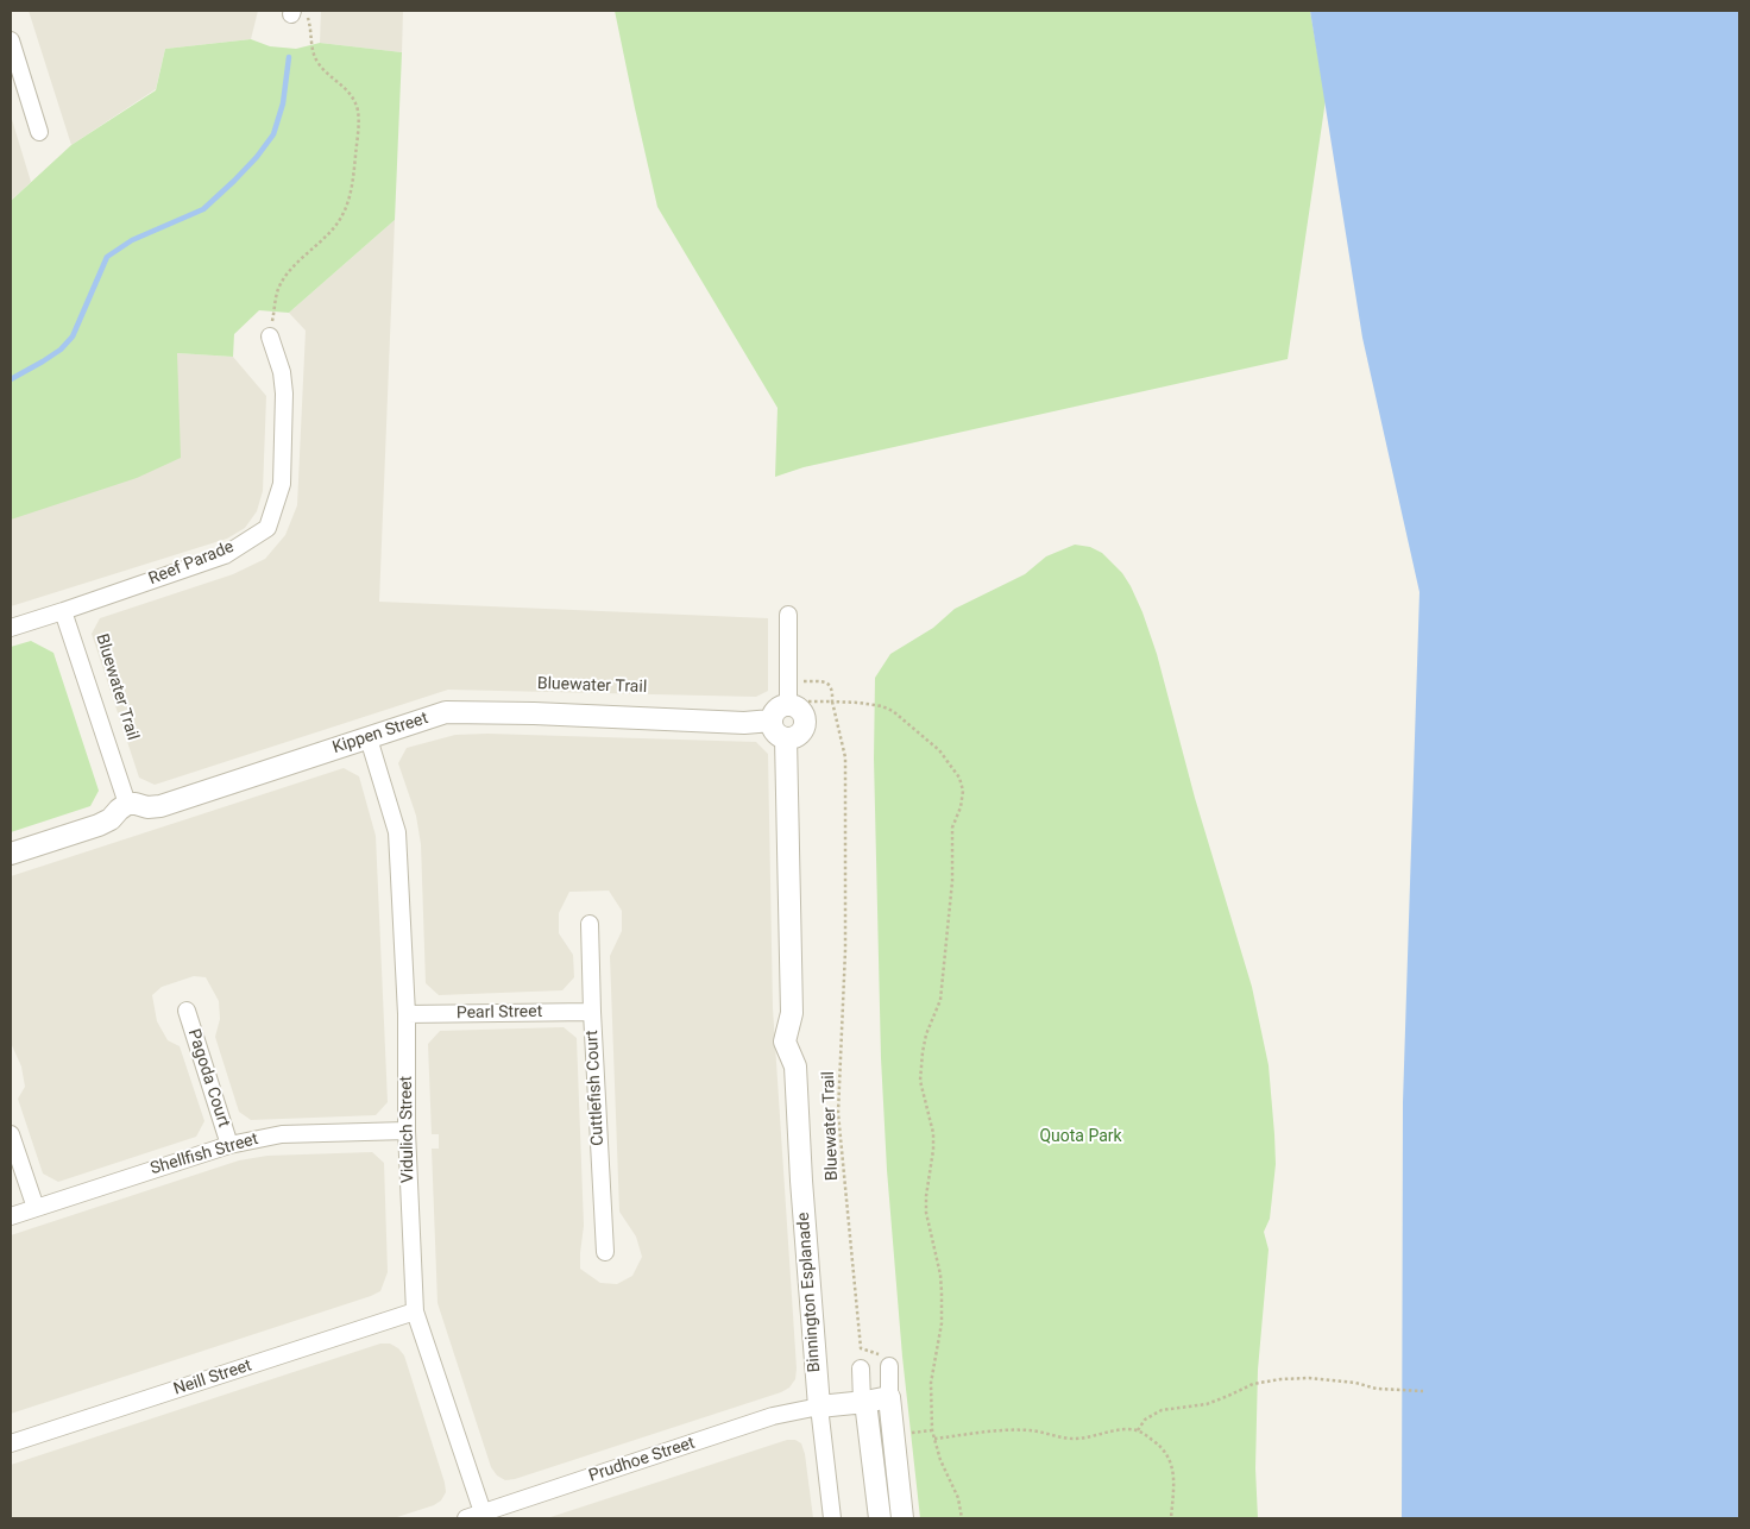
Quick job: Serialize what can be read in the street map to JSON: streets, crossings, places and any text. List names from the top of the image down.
{
  "streets": {
    "street": [
      "Reef Parade",
      "Kippen Street",
      "Pearl Street",
      "Pagoda Court",
      "Cuttlefish Court",
      "Vidulich Street",
      "Shellfish Street",
      "Binnington Esplanade",
      "Neill Street",
      "Prudhoe Street"
    ],
    "path": ["Bluewater Trail"]
  },
  "crossings": [
    ["Kippen Street", "Vidulich Street"],
    ["Kippen Street", "Binnington Esplanade"],
    ["Pearl Street", "Cuttlefish Court"],
    ["Pearl Street", "Vidulich Street"],
    ["Pagoda Court", "Shellfish Street"],
    ["Vidulich Street", "Shellfish Street"],
    ["Vidulich Street", "Neill Street"],
    ["Vidulich Street", "Prudhoe Street"],
    ["Binnington Esplanade", "Prudhoe Street"]
  ],
  "parks": ["Quota Park"]
}
